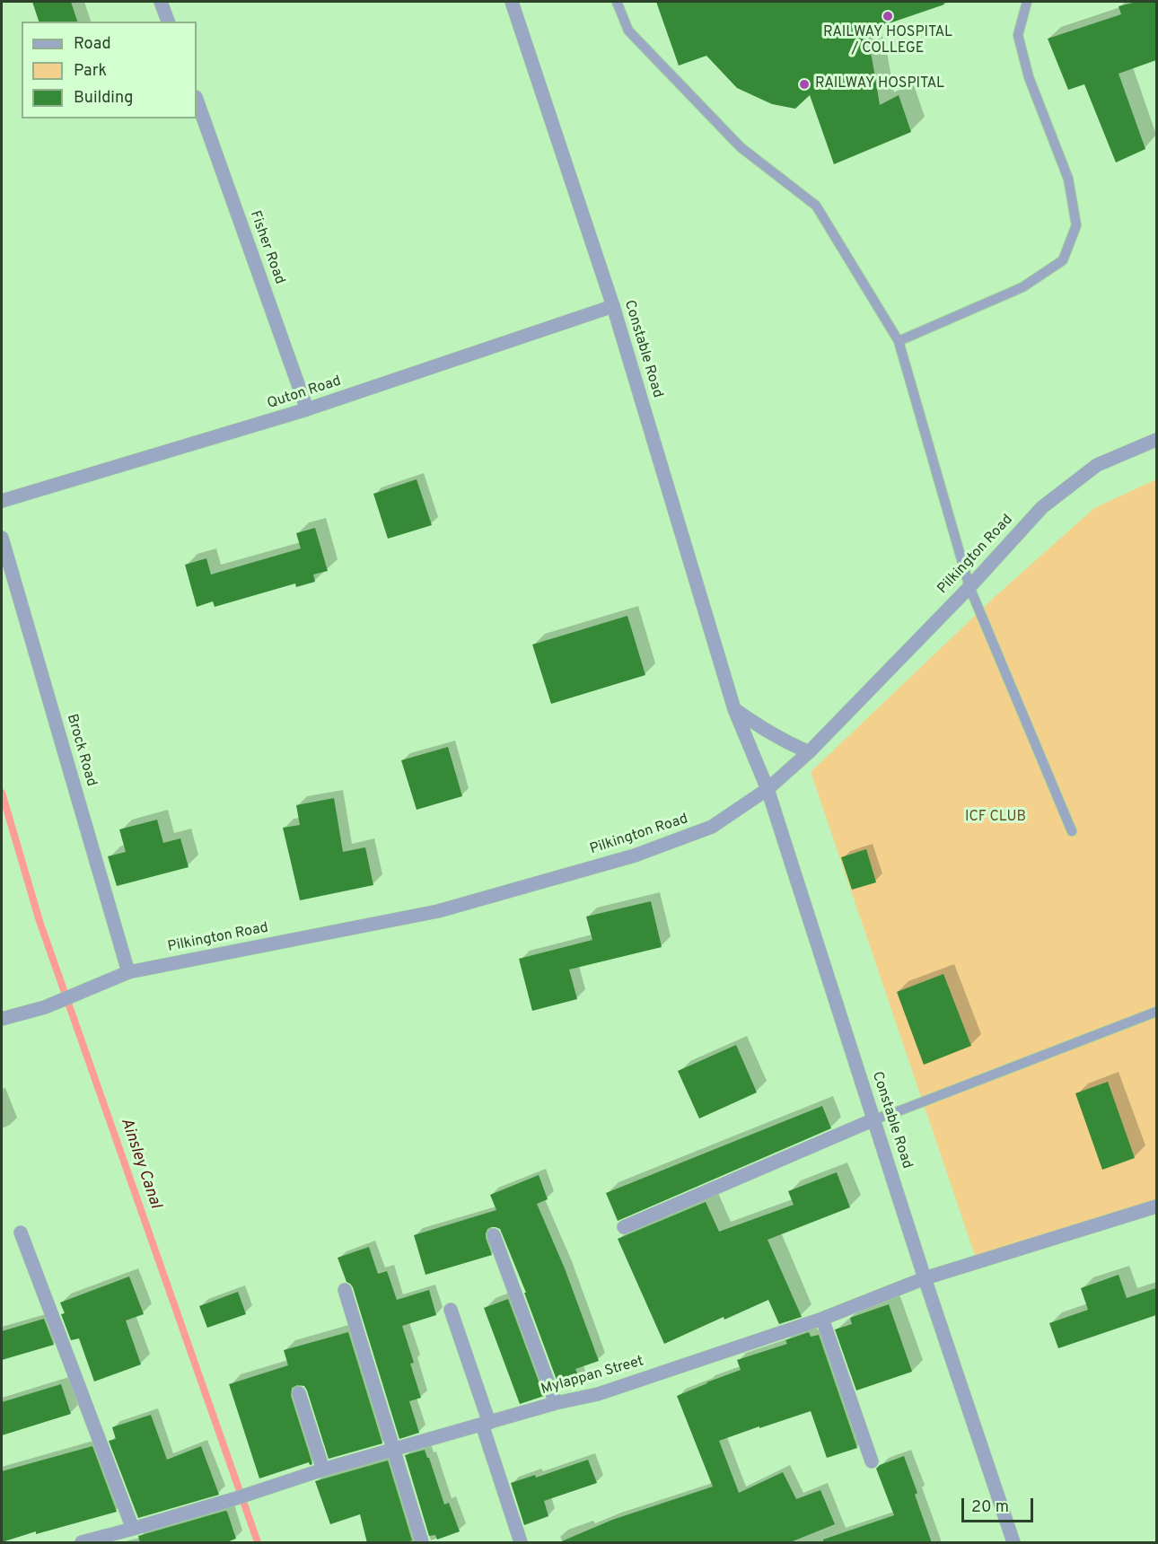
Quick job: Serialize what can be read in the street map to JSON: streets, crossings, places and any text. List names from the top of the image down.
{
  "streets": {
    "street": [
      "Fisher Road",
      "Constable Road",
      "Quton Road",
      "Pilkington Road",
      "Brock Road",
      "Mylappan Street"
    ]
  },
  "crossings": [
    ["Fisher Road", "Quton Road"],
    ["Constable Road", "Quton Road"],
    ["Constable Road", "Pilkington Road"],
    ["Constable Road", "Mylappan Street"],
    ["Pilkington Road", "Brock Road"]
  ],
  "water": ["Ainsley Canal"],
  "parks": ["ICF CLUB"],
  "places": ["RAILWAY HOSPITAL / COLLEGE", "RAILWAY HOSPITAL"],
  "legend": ["Road", "Park", "Building"],
  "scale_bar": "20 m"
}
